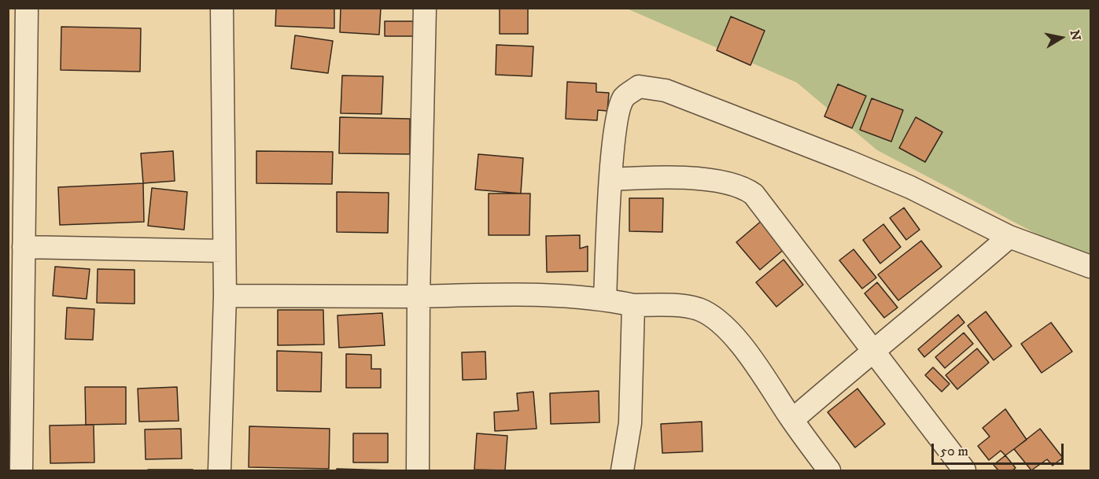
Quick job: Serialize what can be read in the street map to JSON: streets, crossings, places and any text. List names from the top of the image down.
{
  "scale_bar": "50 m",
  "north": "right"
}
